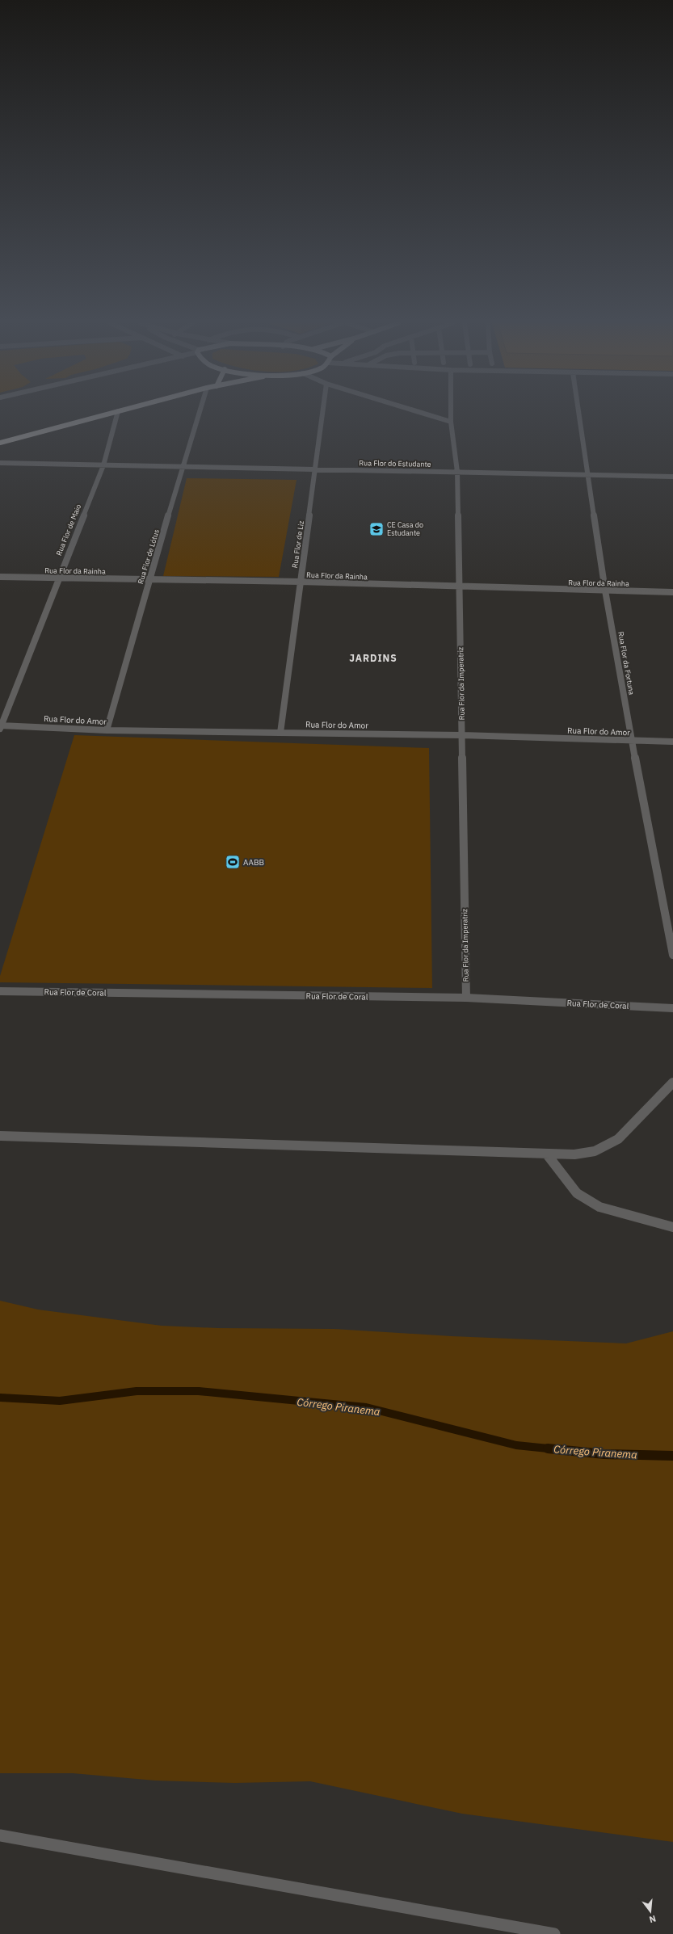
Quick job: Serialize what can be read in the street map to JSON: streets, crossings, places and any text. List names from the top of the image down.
{
  "streets": {
    "street": [
      "Rua Flor do Estudante",
      "Rua Flor de Maio",
      "Rua Flor de Liz",
      "Rua Flor de Lótus",
      "Rua Flor da Rainha",
      "Rua Flor da Fortuna",
      "Rua Flor da Imperatriz",
      "Rua Flor do Amor",
      "Rua Flor de Coral"
    ]
  },
  "crossings": [
    ["Rua Flor do Estudante", "Rua Flor de Maio"],
    ["Rua Flor do Estudante", "Rua Flor de Liz"],
    ["Rua Flor do Estudante", "Rua Flor de Lótus"],
    ["Rua Flor do Estudante", "Rua Flor da Fortuna"],
    ["Rua Flor do Estudante", "Rua Flor da Imperatriz"],
    ["Rua Flor de Maio", "Rua Flor da Rainha"],
    ["Rua Flor de Maio", "Rua Flor do Amor"],
    ["Rua Flor de Liz", "Rua Flor da Rainha"],
    ["Rua Flor de Liz", "Rua Flor do Amor"],
    ["Rua Flor de Lótus", "Rua Flor da Rainha"],
    ["Rua Flor de Lótus", "Rua Flor do Amor"],
    ["Rua Flor da Rainha", "Rua Flor da Fortuna"],
    ["Rua Flor da Rainha", "Rua Flor da Imperatriz"],
    ["Rua Flor da Fortuna", "Rua Flor do Amor"],
    ["Rua Flor da Imperatriz", "Rua Flor do Amor"],
    ["Rua Flor da Imperatriz", "Rua Flor de Coral"]
  ],
  "districts": ["JARDINS"],
  "water": ["Córrego Piranema"],
  "places": {
    "school or university": ["CE Casa do Estudante"],
    "sports": ["AABB"]
  },
  "north": "bottom"
}
